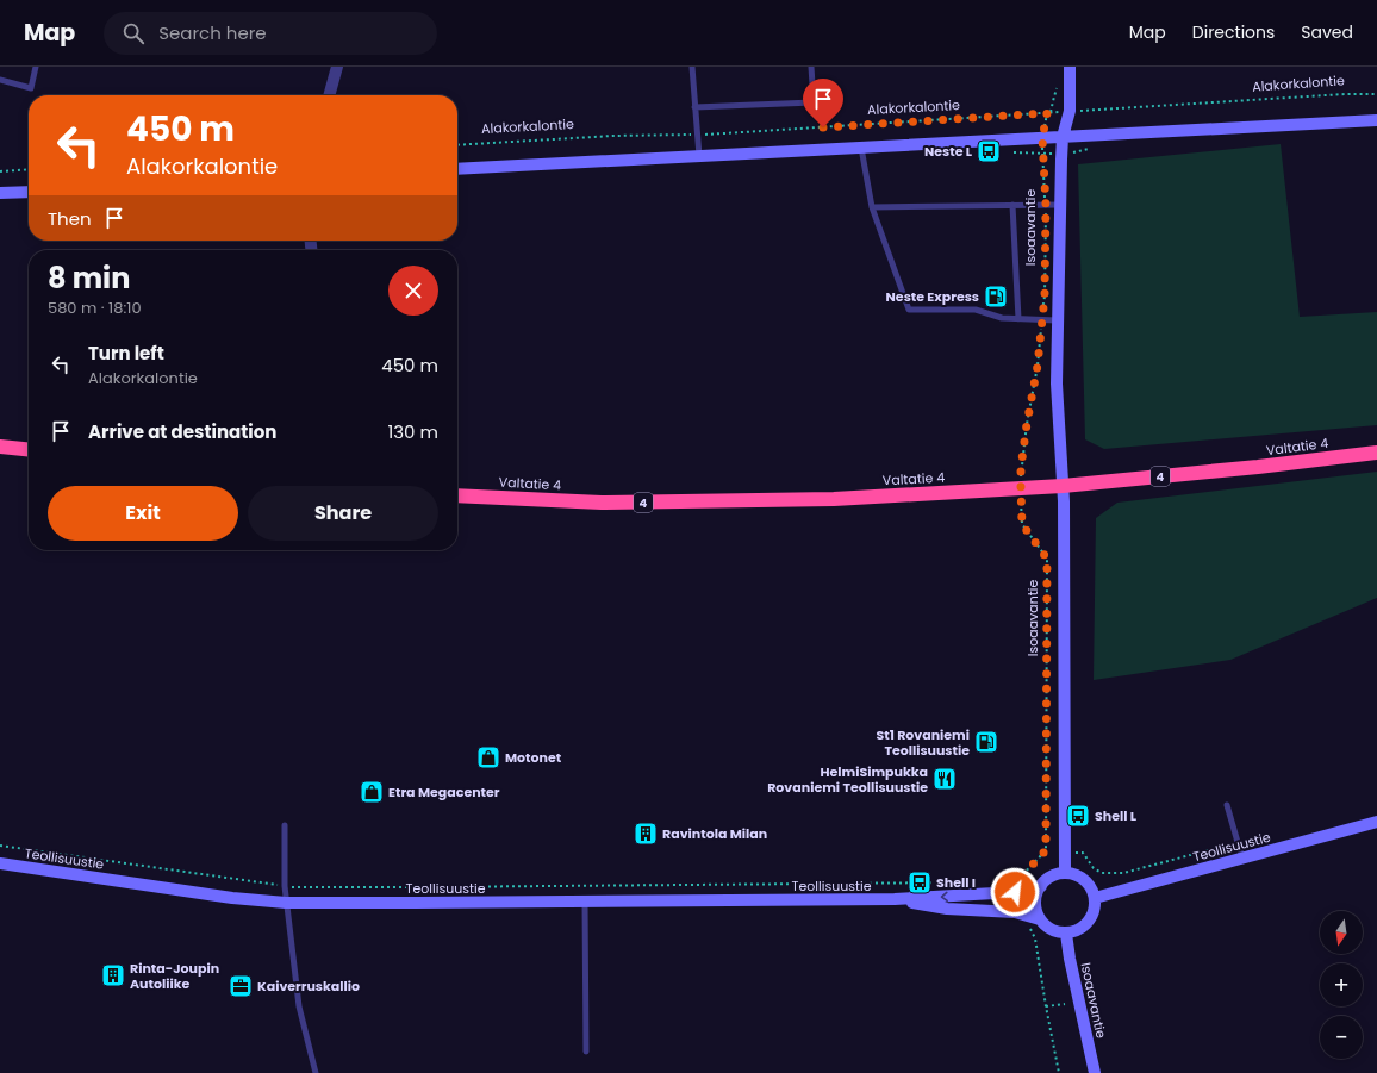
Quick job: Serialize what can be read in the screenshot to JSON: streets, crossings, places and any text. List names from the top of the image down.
{
  "streets": {
    "highway": ["Valtatie 4", "4"],
    "street": ["Isoaavantie", "Teollisuustie"],
    "path": ["Alakorkalontie"]
  },
  "crossings": [
    ["Alakorkalontie", "Isoaavantie"],
    ["Isoaavantie", "Valtatie 4"],
    ["Isoaavantie", "Teollisuustie"]
  ],
  "places": {
    "bus stop": ["Neste L", "Shell L", "Shell I"],
    "fuel station": ["Neste Express", "St1 Rovaniemi Teollisuustie"],
    "shop": ["Motonet", "Etra Megacenter"],
    "restaurant": ["HelmiSimpukka Rovaniemi Teollisuustie"],
    "building": ["Ravintola Milan", "Rinta-Joupin Autoliike"],
    "office": ["Kaiverruskallio"]
  },
  "north": "bottom",
  "page": {
    "header": "Map",
    "search": "Search here",
    "nav": ["Map", "Directions", "Saved"],
    "turn": ["450 m", "Alakorkalontie"],
    "then": "Then",
    "heading": ["8 min", "580 m · 18:10"],
    "list": [
      {
        "name": "Turn left",
        "note": "Alakorkalontie",
        "value": "450 m"
      },
      {
        "name": "Arrive at destination",
        "value": "130 m"
      }
    ],
    "buttons": ["Exit", "Share"],
    "map_buttons": ["+", "−"]
  }
}
